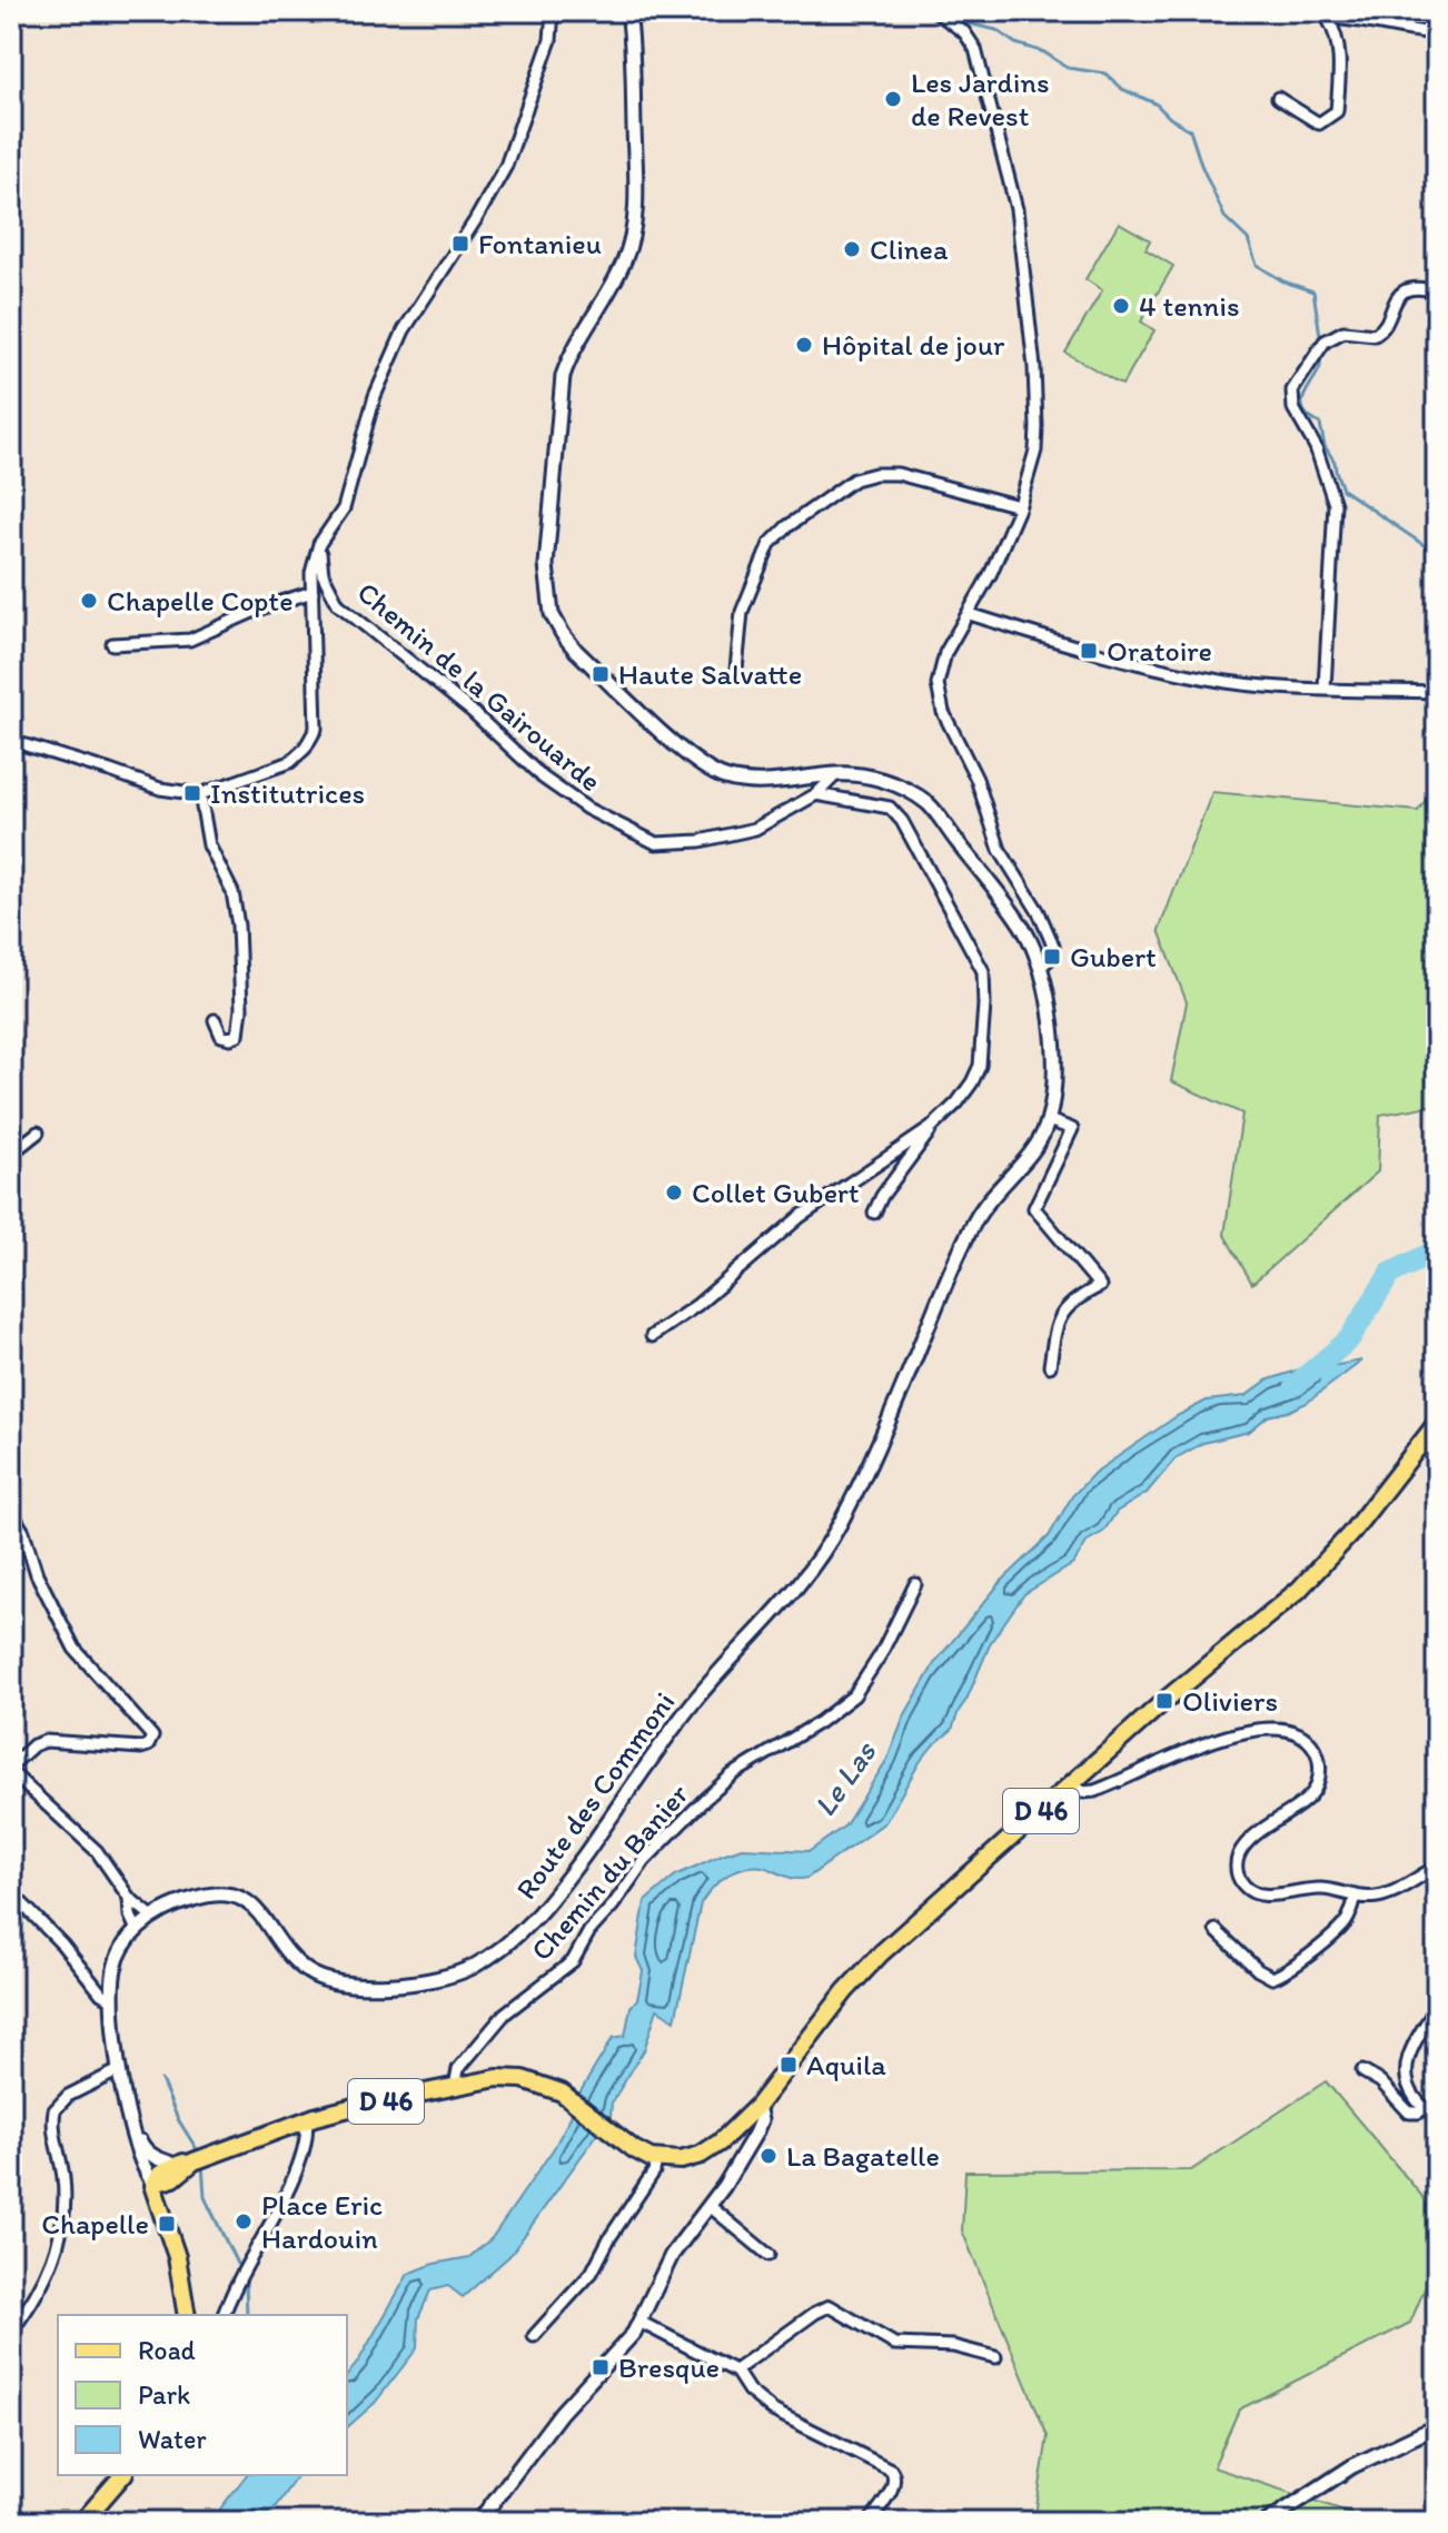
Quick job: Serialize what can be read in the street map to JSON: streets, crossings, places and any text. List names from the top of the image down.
{
  "streets": {
    "main road": ["D 46"],
    "street": ["Chemin de la Gairouarde", "Route des Commoni", "Chemin du Banier"]
  },
  "crossings": [
    ["Route des Commoni", "D 46"],
    ["D 46", "Chemin du Banier"]
  ],
  "water": ["Le Las"],
  "places": {
    "other": [
      "Les Jardins de Revest",
      "Clinea",
      "4 tennis",
      "Hôpital de jour",
      "Chapelle Copte",
      "Collet Gubert",
      "La Bagatelle",
      "Place Eric Hardouin"
    ],
    "transit": [
      "Fontanieu",
      "Oratoire",
      "Haute Salvatte",
      "Institutrices",
      "Gubert",
      "Oliviers",
      "Aquila",
      "Chapelle",
      "Bresque"
    ]
  },
  "legend": ["Road", "Park", "Water"]
}
